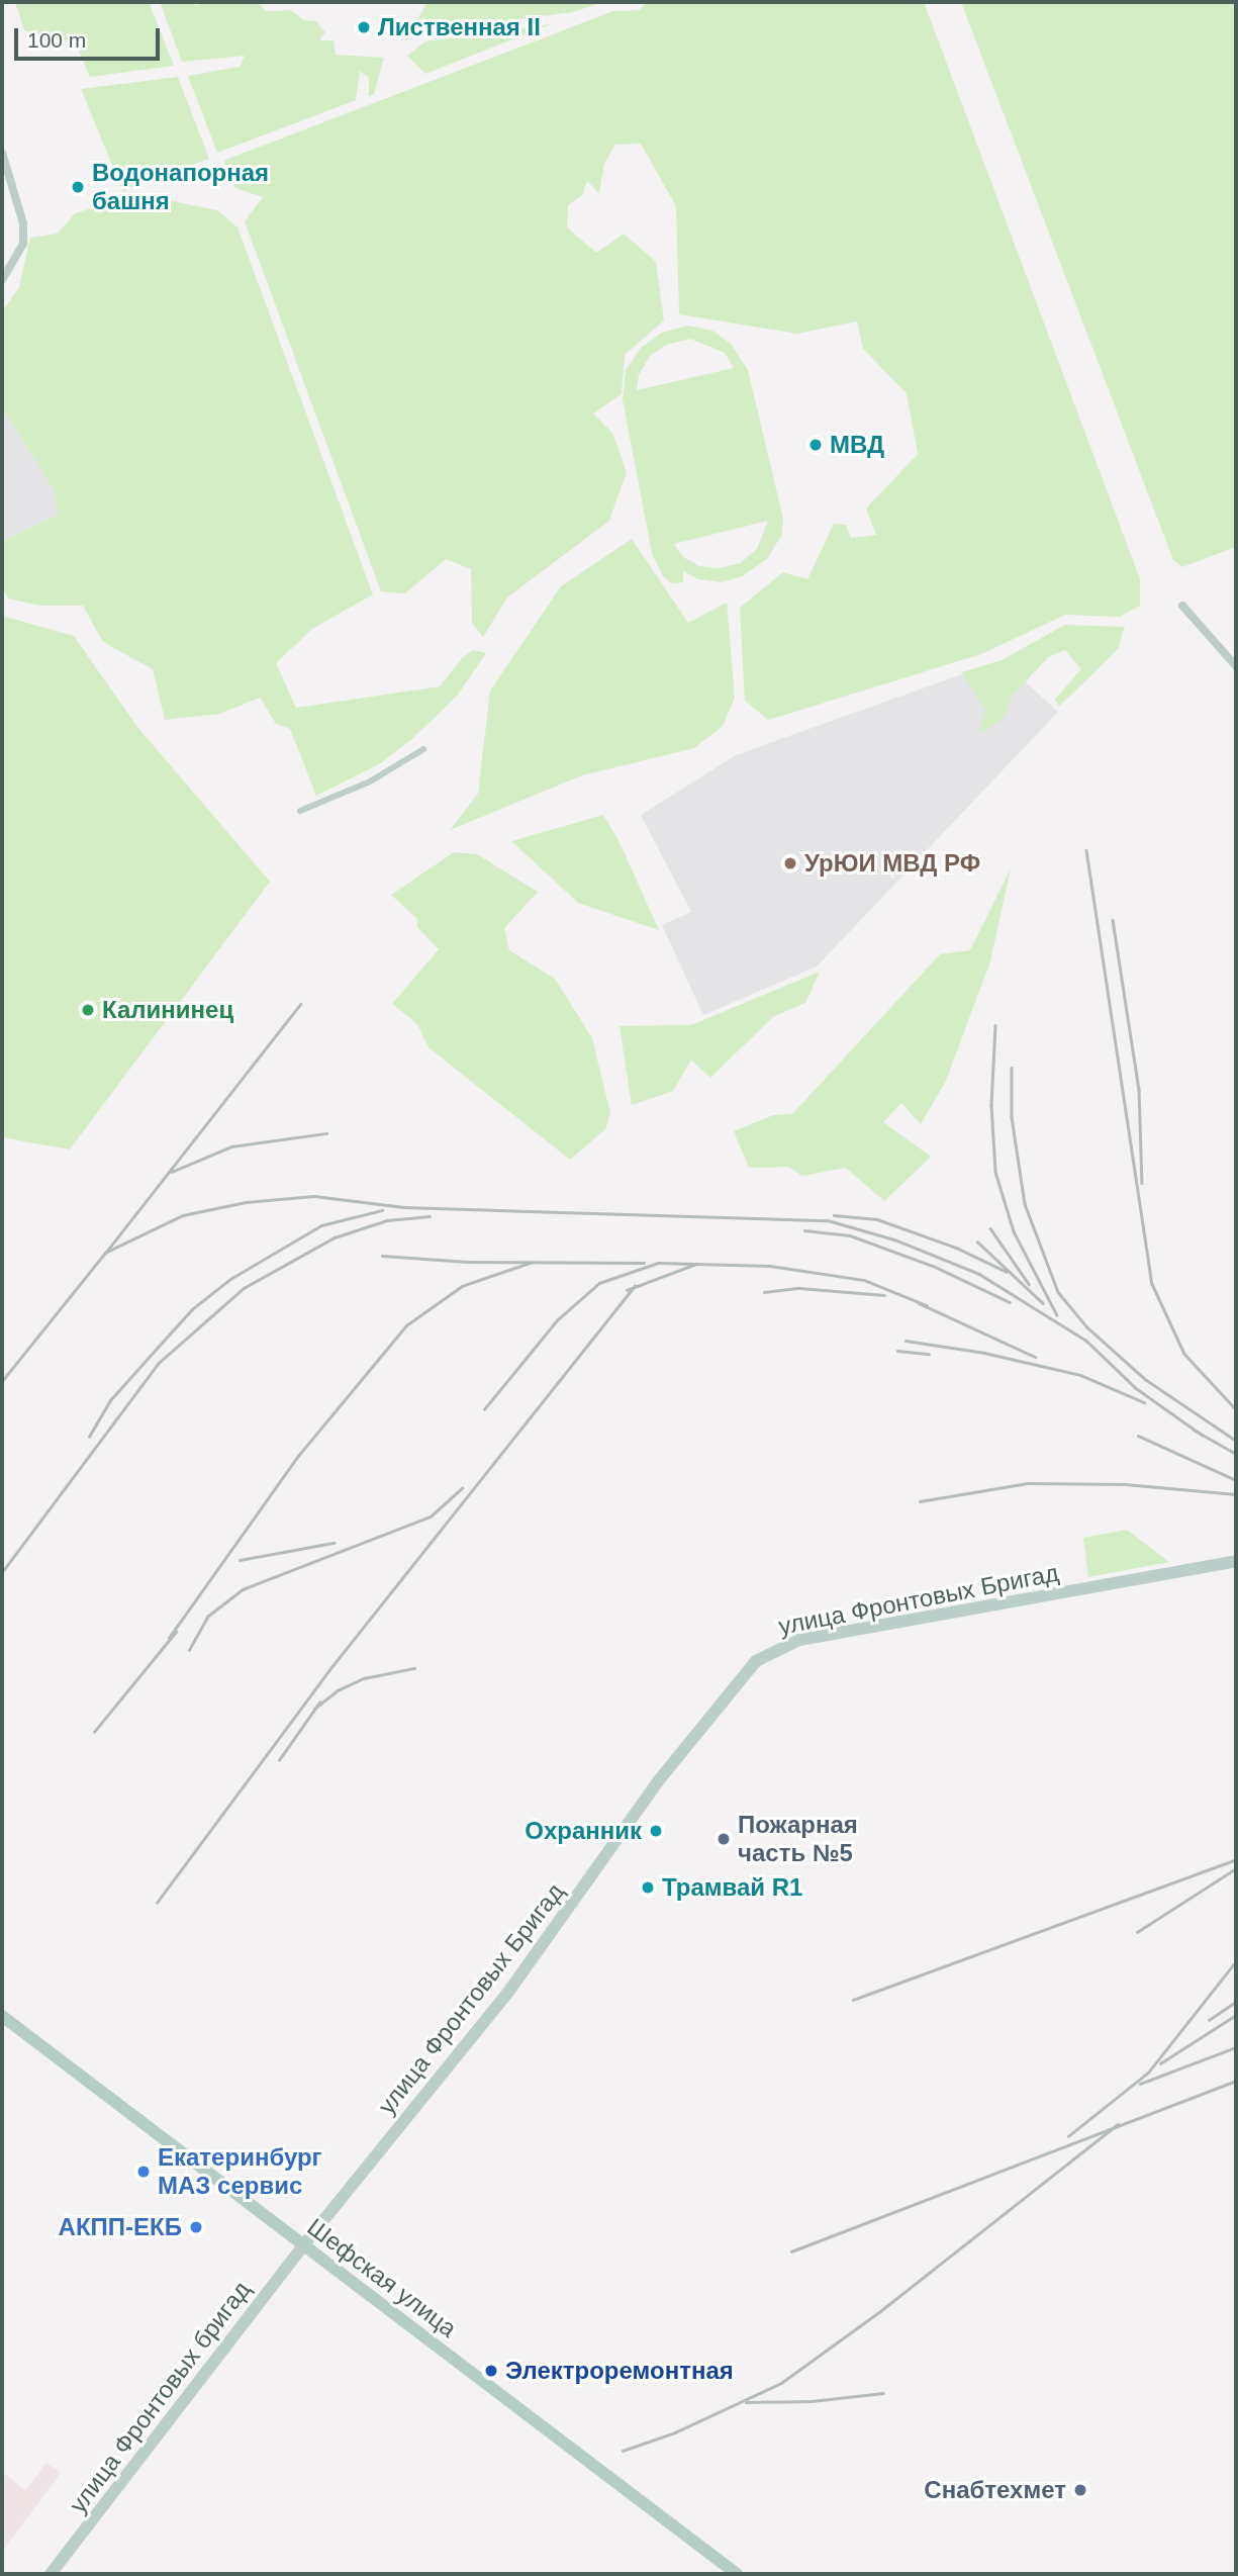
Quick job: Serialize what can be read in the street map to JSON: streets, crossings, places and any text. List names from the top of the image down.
{
  "streets": {
    "main road": ["улица Фронтовых Бригад", "Шефская улица", "улица Фронтовых бригад"]
  },
  "crossings": [
    ["улица Фронтовых Бригад", "Шефская улица"],
    ["улица Фронтовых Бригад", "улица Фронтовых бригад"],
    ["Шефская улица", "улица Фронтовых бригад"]
  ],
  "places": [
    "Лиственная II",
    "Водонапорная башня",
    "МВД",
    "УрЮИ МВД РФ",
    "Калининец",
    "Охранник",
    "Пожарная часть №5",
    "Трамвай R1",
    "Екатеринбург МАЗ сервис",
    "АКПП-ЕКБ",
    "Электроремонтная",
    "Снабтехмет"
  ],
  "scale_bar": "100 m"
}
